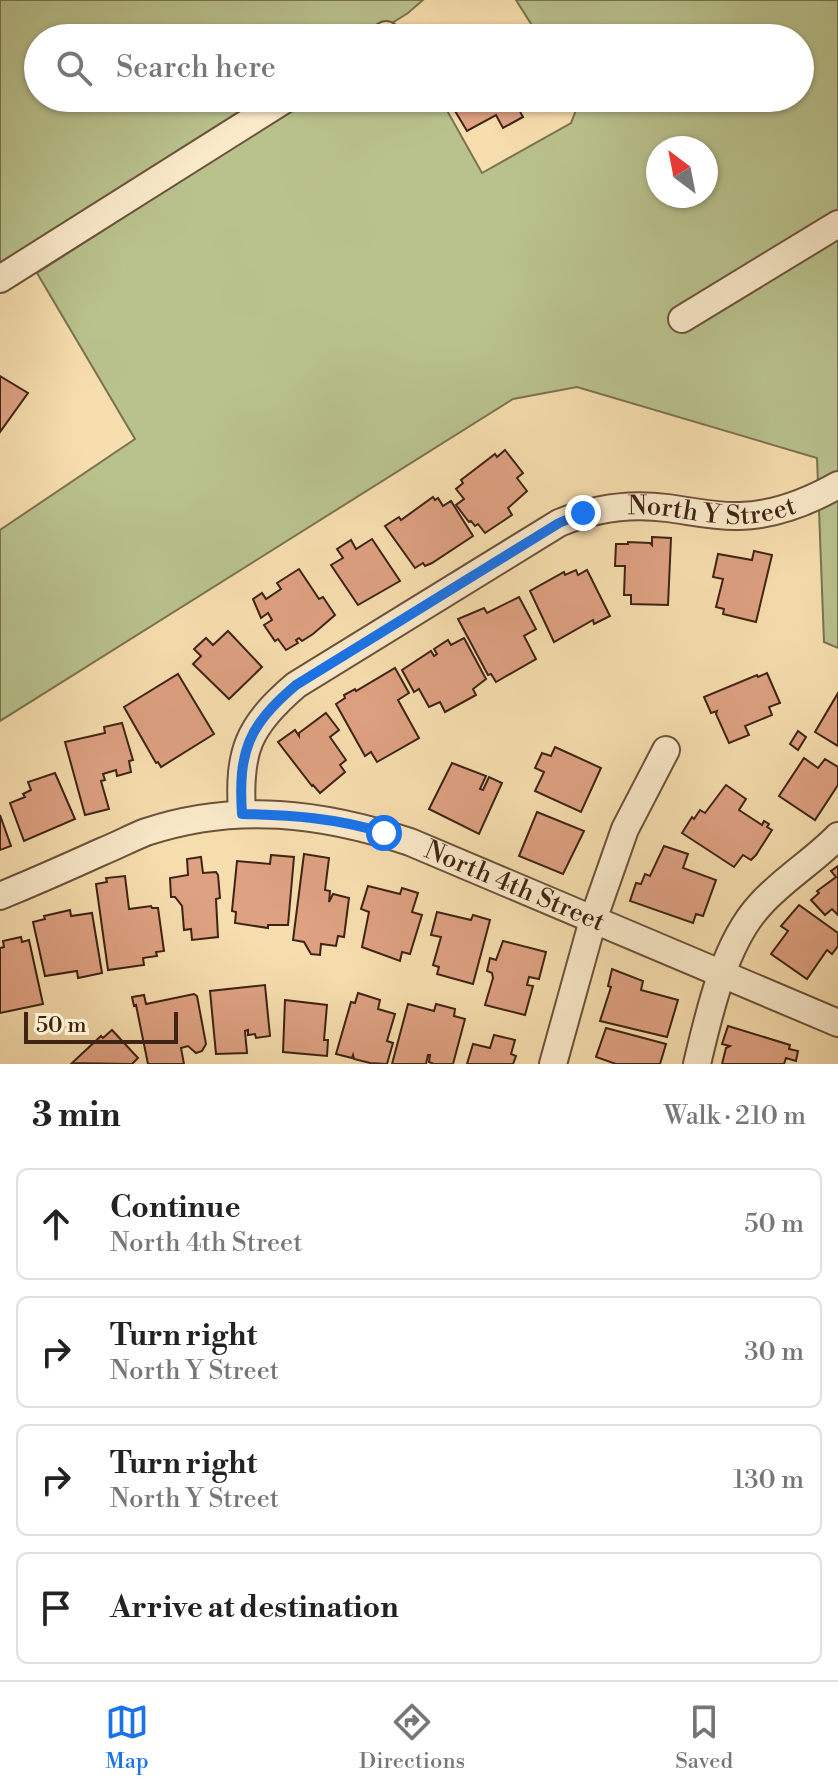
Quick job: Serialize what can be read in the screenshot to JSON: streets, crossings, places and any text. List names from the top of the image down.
{
  "streets": {
    "street": ["North Y Street", "North 4th Street"]
  },
  "crossings": [
    ["North Y Street", "North 4th Street"]
  ],
  "scale_bar": "50 m",
  "north": "top left",
  "page": {
    "search": "Search here",
    "scale": "50 m",
    "heading": ["3 min", "Walk · 210 m"],
    "list": [
      ["Continue", "North 4th Street", "50 m"],
      ["Turn right", "North Y Street", "30 m"],
      ["Turn right", "North Y Street", "130 m"],
      "Arrive at destination"
    ],
    "nav": ["Map", "Directions", "Saved"]
  }
}
